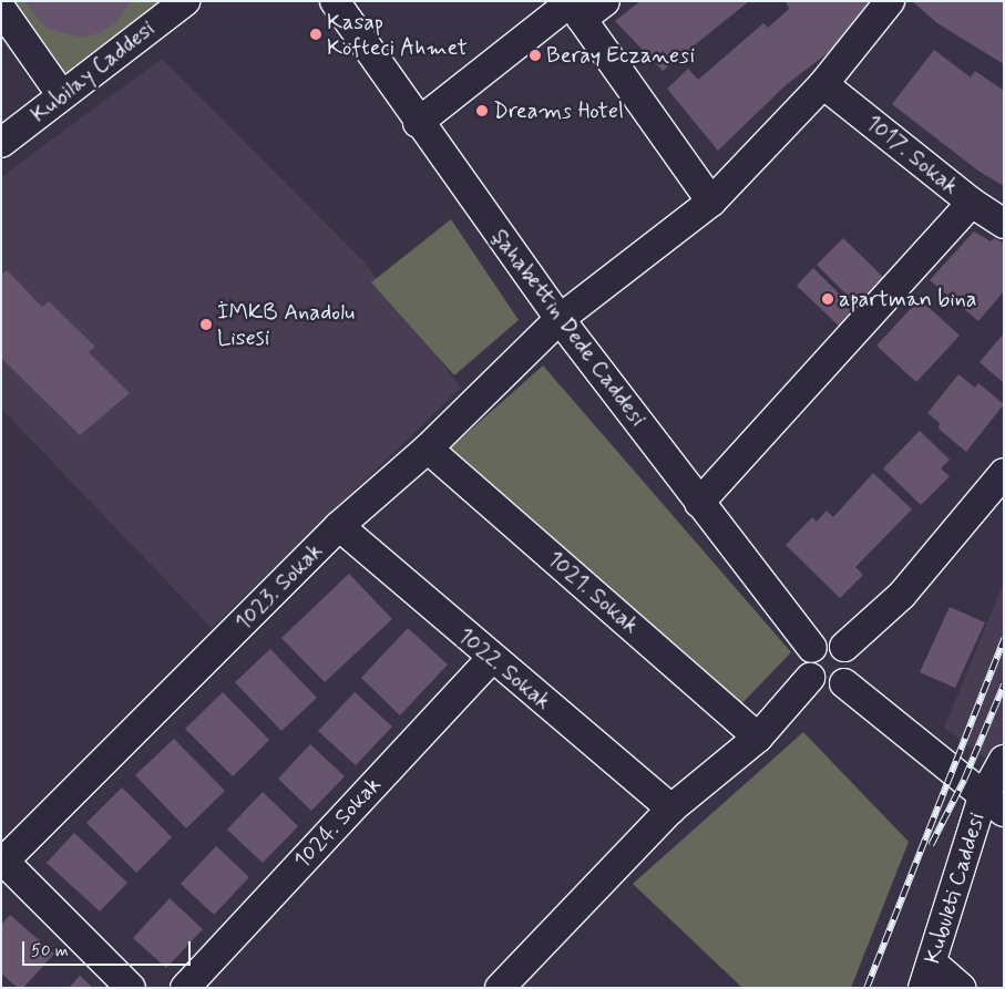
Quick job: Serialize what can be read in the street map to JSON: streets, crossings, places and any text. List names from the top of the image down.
{
  "streets": {
    "street": [
      "Kubilay Caddesi",
      "1017. Sokak",
      "Şahabettin Dede Caddesi",
      "1023. Sokak",
      "1021. Sokak",
      "1022. Sokak",
      "1024. Sokak",
      "Kubuleti Caddesi"
    ]
  },
  "crossings": [
    ["1017. Sokak", "1023. Sokak"],
    ["Şahabettin Dede Caddesi", "1023. Sokak"],
    ["1023. Sokak", "1021. Sokak"],
    ["1023. Sokak", "1022. Sokak"],
    ["1022. Sokak", "1024. Sokak"]
  ],
  "places": [
    "Kasap Köfteci Ahmet",
    "Beray Eczanesi",
    "Dreams Hotel",
    "apartman bina",
    "İMKB Anadolu Lisesi"
  ],
  "scale_bar": "50 m"
}
